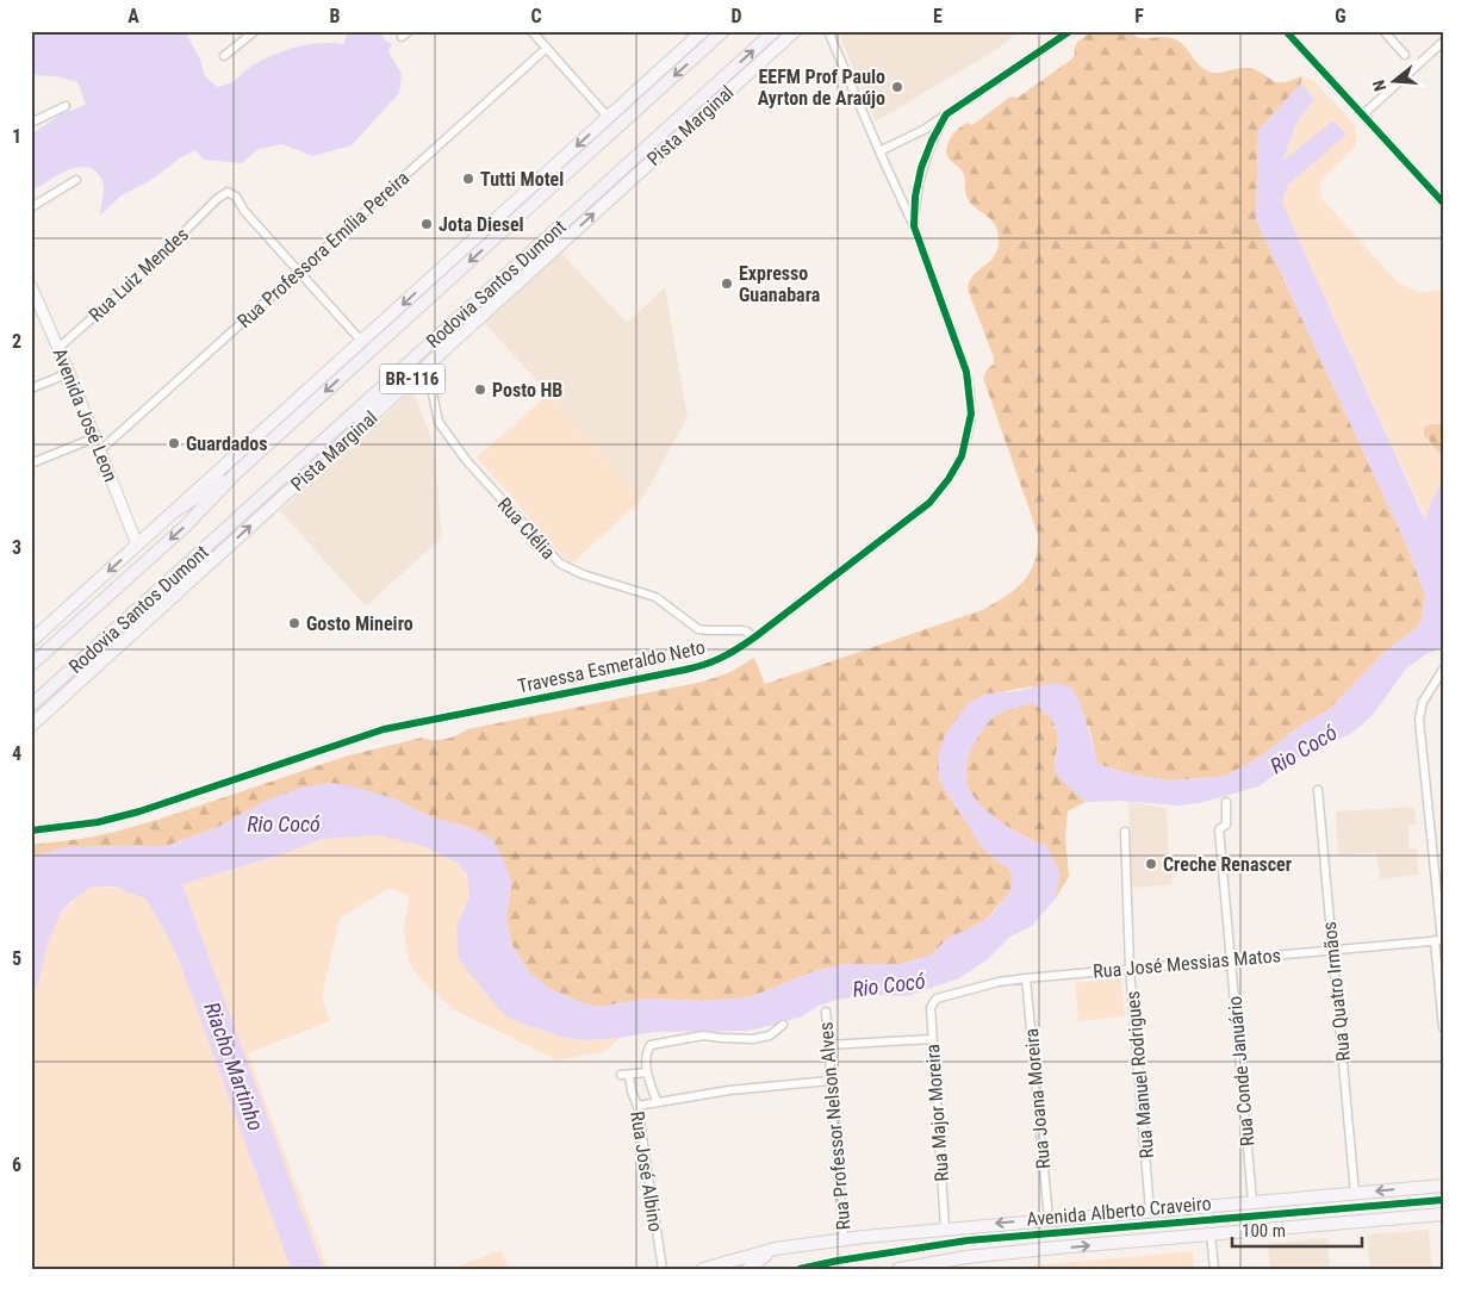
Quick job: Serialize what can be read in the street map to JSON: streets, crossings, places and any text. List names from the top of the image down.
{
  "streets": {
    "highway": ["Rodovia Santos Dumont", "BR-116"],
    "main road": ["Pista Marginal", "Avenida José Leon", "Avenida Alberto Craveiro"],
    "street": [
      "Rua Professora Emília Pereira",
      "Rua Luiz Mendes",
      "Rua Clélia",
      "Travessa Esmeraldo Neto",
      "Rua José Messias Matos",
      "Rua Quatro Irmãos",
      "Rua Conde Januário",
      "Rua Manuel Rodrigues",
      "Rua Joana Moreira",
      "Rua Major Moreira",
      "Rua Professor Nelson Alves",
      "Rua José Albino"
    ]
  },
  "crossings": [
    ["Pista Marginal", "Rua Clélia"],
    ["Rua Professora Emília Pereira", "Rua Luiz Mendes"],
    ["Rua Professora Emília Pereira", "Avenida José Leon"],
    ["Rua Luiz Mendes", "Avenida José Leon"],
    ["BR-116", "Avenida José Leon"],
    ["Rua Clélia", "Travessa Esmeraldo Neto"],
    ["Rua José Messias Matos", "Rua Quatro Irmãos"],
    ["Rua José Messias Matos", "Rua Conde Januário"],
    ["Rua José Messias Matos", "Rua Manuel Rodrigues"],
    ["Rua José Messias Matos", "Rua Joana Moreira"],
    ["Rua José Messias Matos", "Rua Major Moreira"],
    ["Rua Quatro Irmãos", "Avenida Alberto Craveiro"],
    ["Rua Conde Januário", "Avenida Alberto Craveiro"],
    ["Rua Manuel Rodrigues", "Avenida Alberto Craveiro"],
    ["Rua Joana Moreira", "Avenida Alberto Craveiro"],
    ["Rua Major Moreira", "Avenida Alberto Craveiro"],
    ["Rua Professor Nelson Alves", "Avenida Alberto Craveiro"]
  ],
  "water": ["Rio Cocó", "Riacho Martinho"],
  "places": [
    "EEFM Prof Paulo Ayrton de Araújo",
    "Tutti Motel",
    "Jota Diesel",
    "Expresso Guanabara",
    "Posto HB",
    "Guardados",
    "Gosto Mineiro",
    "Creche Renascer"
  ],
  "scale_bar": "100 m",
  "north": "left",
  "grid": {
    "columns": [
      "A",
      "B",
      "C",
      "D",
      "E",
      "F",
      "G"
    ],
    "rows": [
      "1",
      "2",
      "3",
      "4",
      "5",
      "6"
    ]
  }
}
